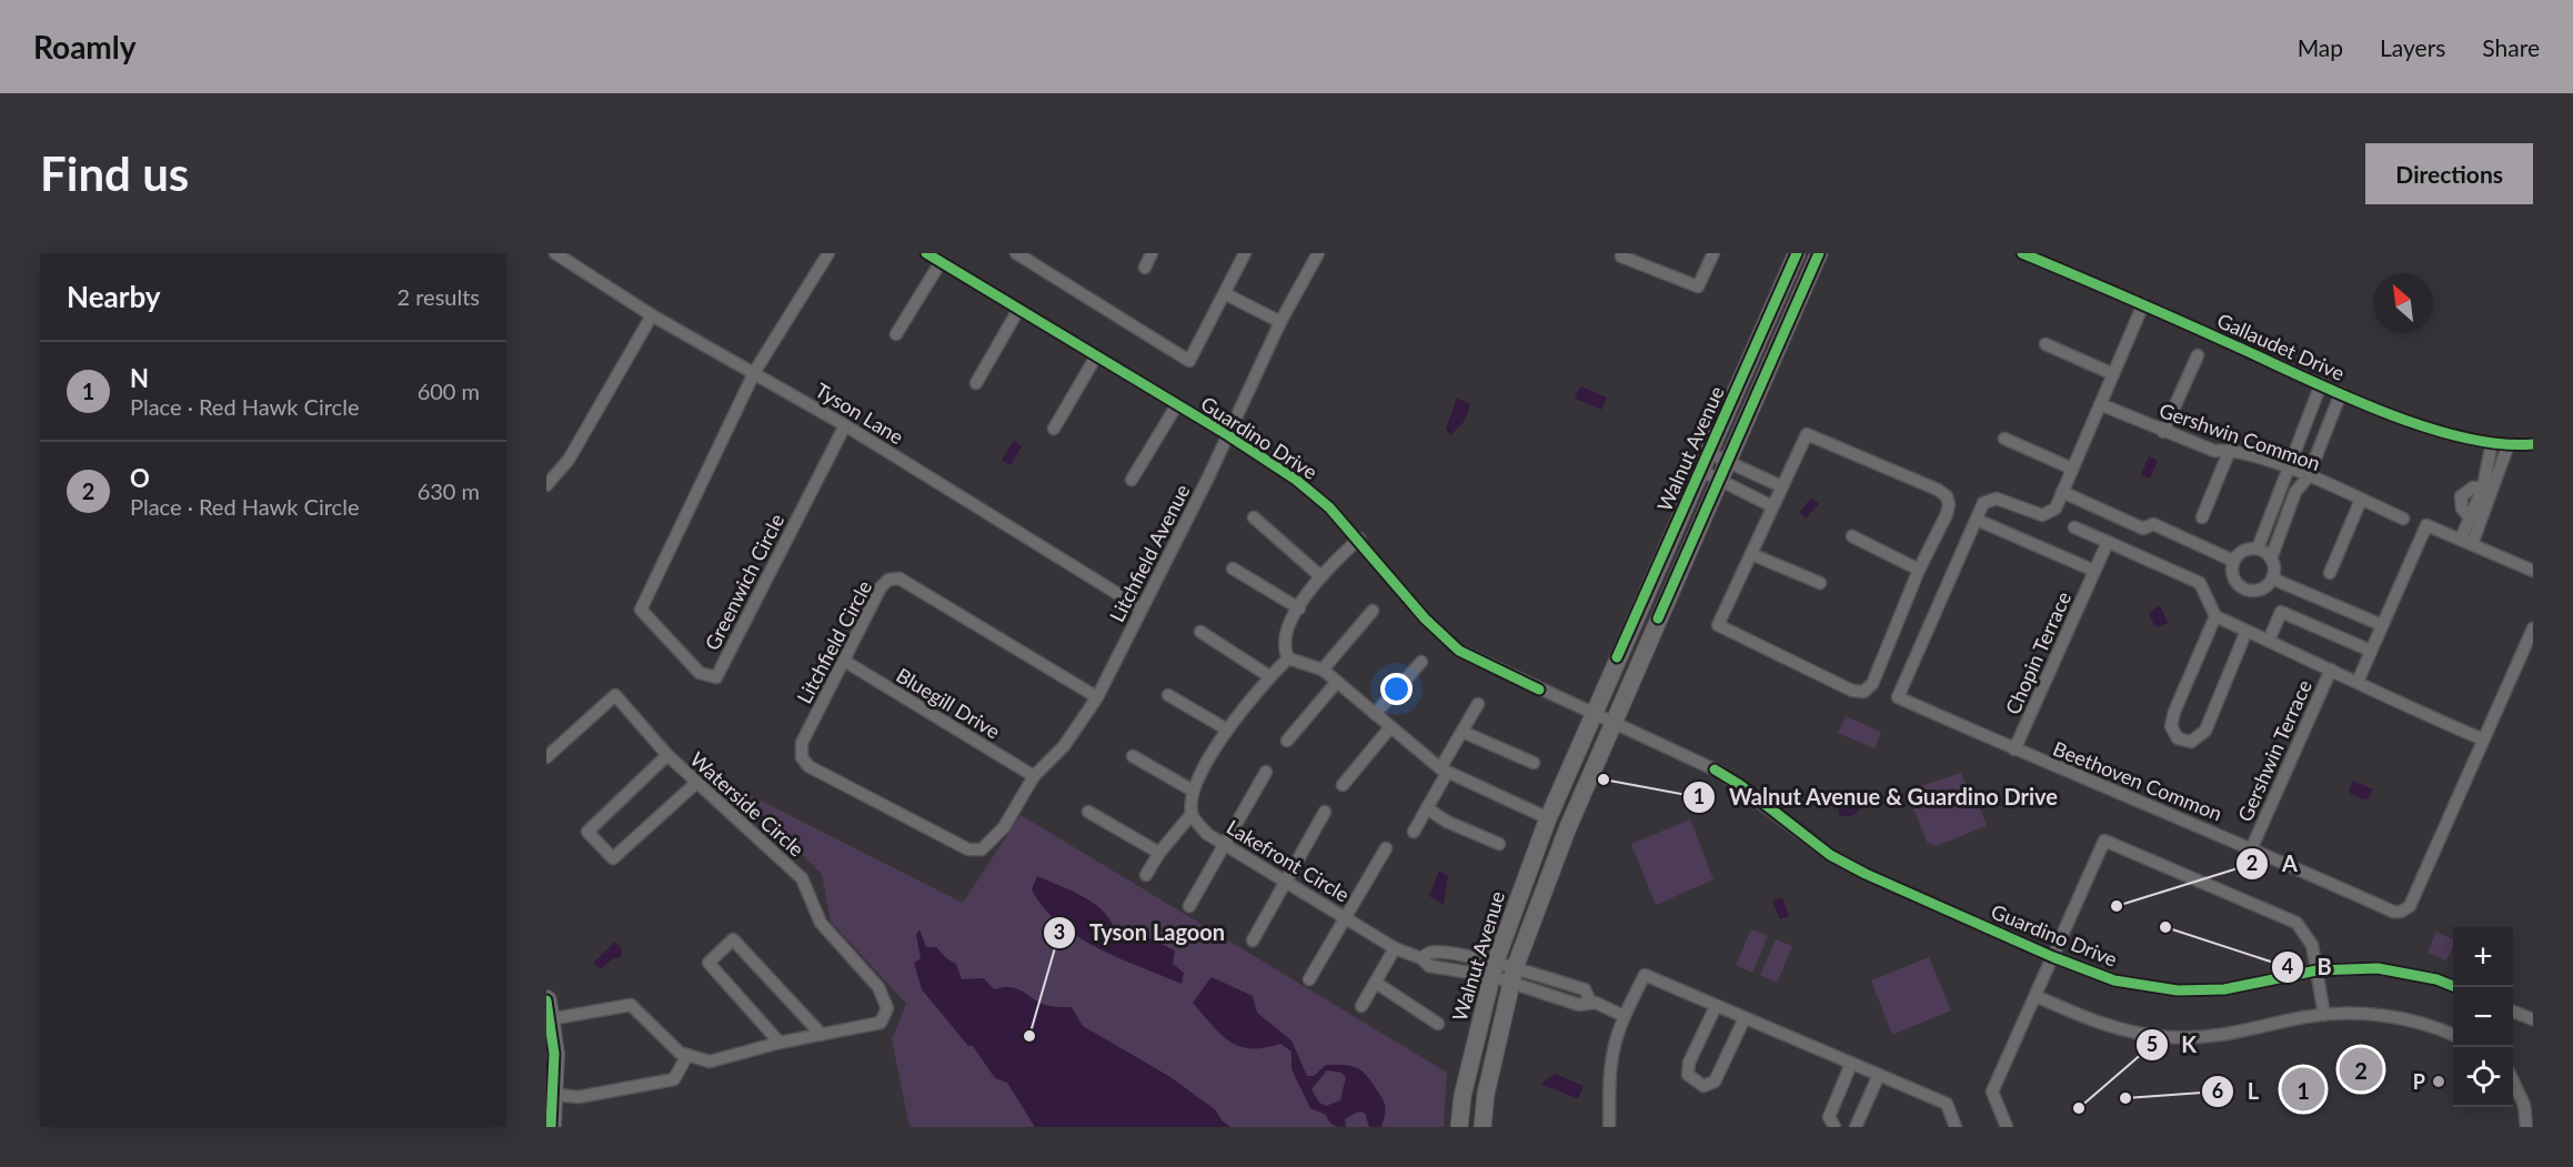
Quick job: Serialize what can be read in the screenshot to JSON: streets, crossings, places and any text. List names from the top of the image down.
{
  "streets": {
    "main road": ["Walnut Avenue"],
    "street": [
      "Gallaudet Drive",
      "Tyson Lane",
      "Gershwin Common",
      "Guardino Drive",
      "Litchfield Avenue",
      "Greenwich Circle",
      "Litchfield Circle",
      "Chopin Terrace",
      "Bluegill Drive",
      "Gershwin Terrace",
      "Beethoven Common",
      "Waterside Circle",
      "Lakefront Circle"
    ]
  },
  "crossings": [
    ["Tyson Lane", "Litchfield Avenue"],
    ["Tyson Lane", "Greenwich Circle"],
    ["Guardino Drive", "Walnut Avenue"],
    ["Guardino Drive", "Litchfield Avenue"],
    ["Walnut Avenue", "Lakefront Circle"],
    ["Litchfield Avenue", "Litchfield Circle"],
    ["Litchfield Avenue", "Bluegill Drive"],
    ["Litchfield Circle", "Bluegill Drive"],
    ["Chopin Terrace", "Beethoven Common"],
    ["Gershwin Terrace", "Beethoven Common"]
  ],
  "places": [
    "Walnut Avenue & Guardino Drive",
    "A",
    "B",
    "Tyson Lagoon",
    "P",
    "L",
    "K"
  ],
  "north": "top left",
  "page": {
    "header": "Roamly",
    "nav": ["Map", "Layers", "Share"],
    "buttons": "Directions",
    "title": "Find us",
    "heading": ["Nearby", "2 results"],
    "list": [
      {
        "mark": "1",
        "name": "N",
        "note": "Place · Red Hawk Circle",
        "value": "600 m"
      },
      {
        "mark": "2",
        "name": "O",
        "note": "Place · Red Hawk Circle",
        "value": "630 m"
      }
    ],
    "map_buttons": ["+", "−"],
    "pins": ["2", "1"]
  }
}
